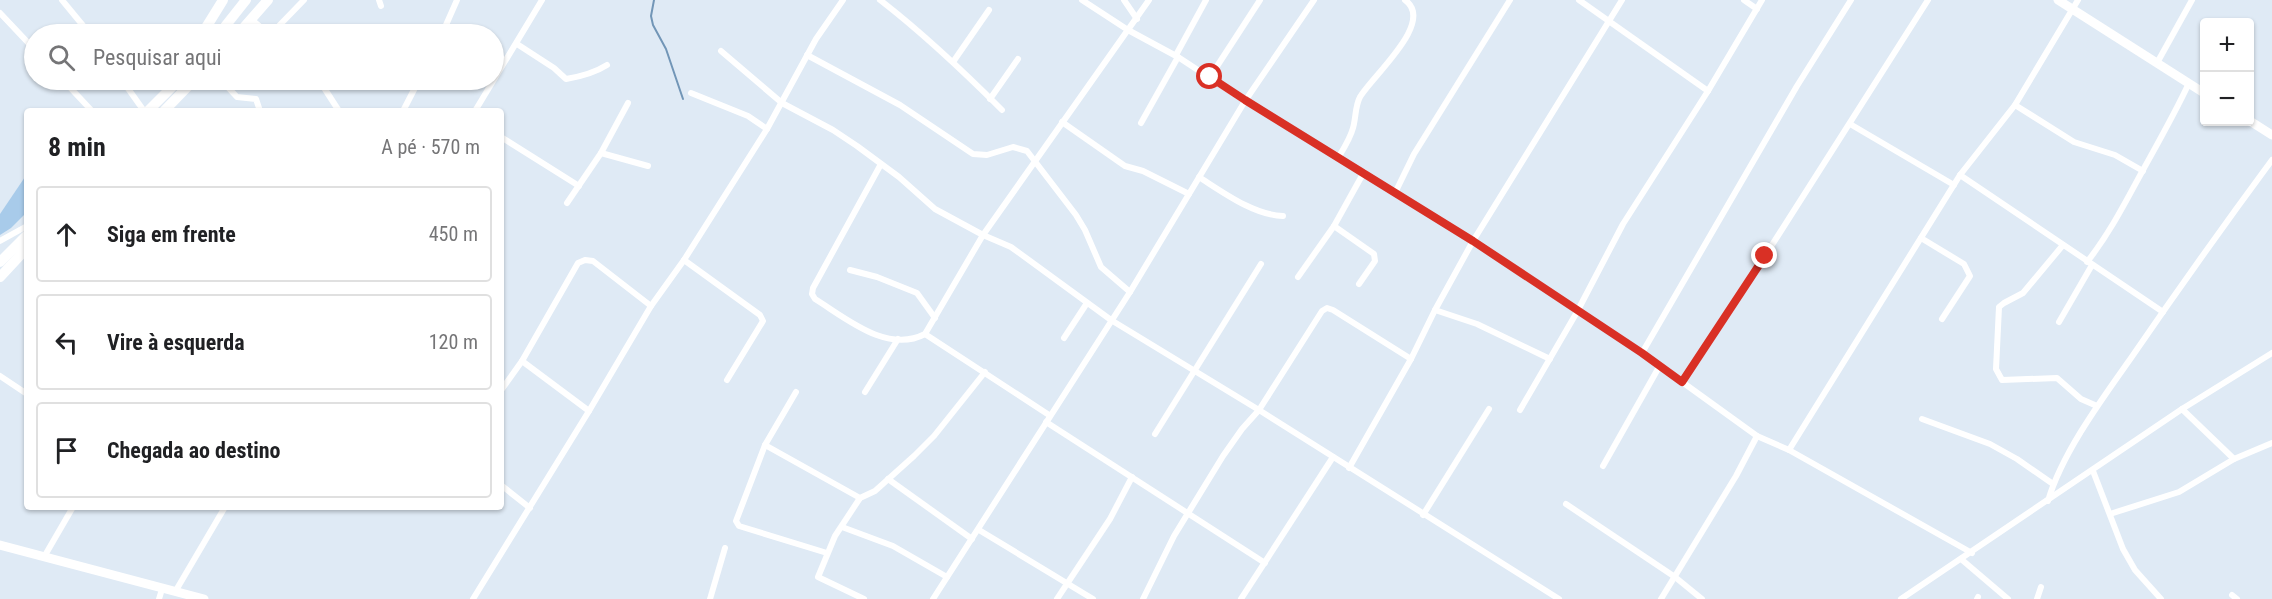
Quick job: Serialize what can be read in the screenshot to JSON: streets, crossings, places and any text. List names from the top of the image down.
{
  "page": {
    "map_buttons": ["+", "−"],
    "search": "Pesquisar aqui",
    "heading": ["8 min", "A pé · 570 m"],
    "list": [
      ["Siga em frente", "450 m"],
      ["Vire à esquerda", "120 m"],
      "Chegada ao destino"
    ]
  }
}
